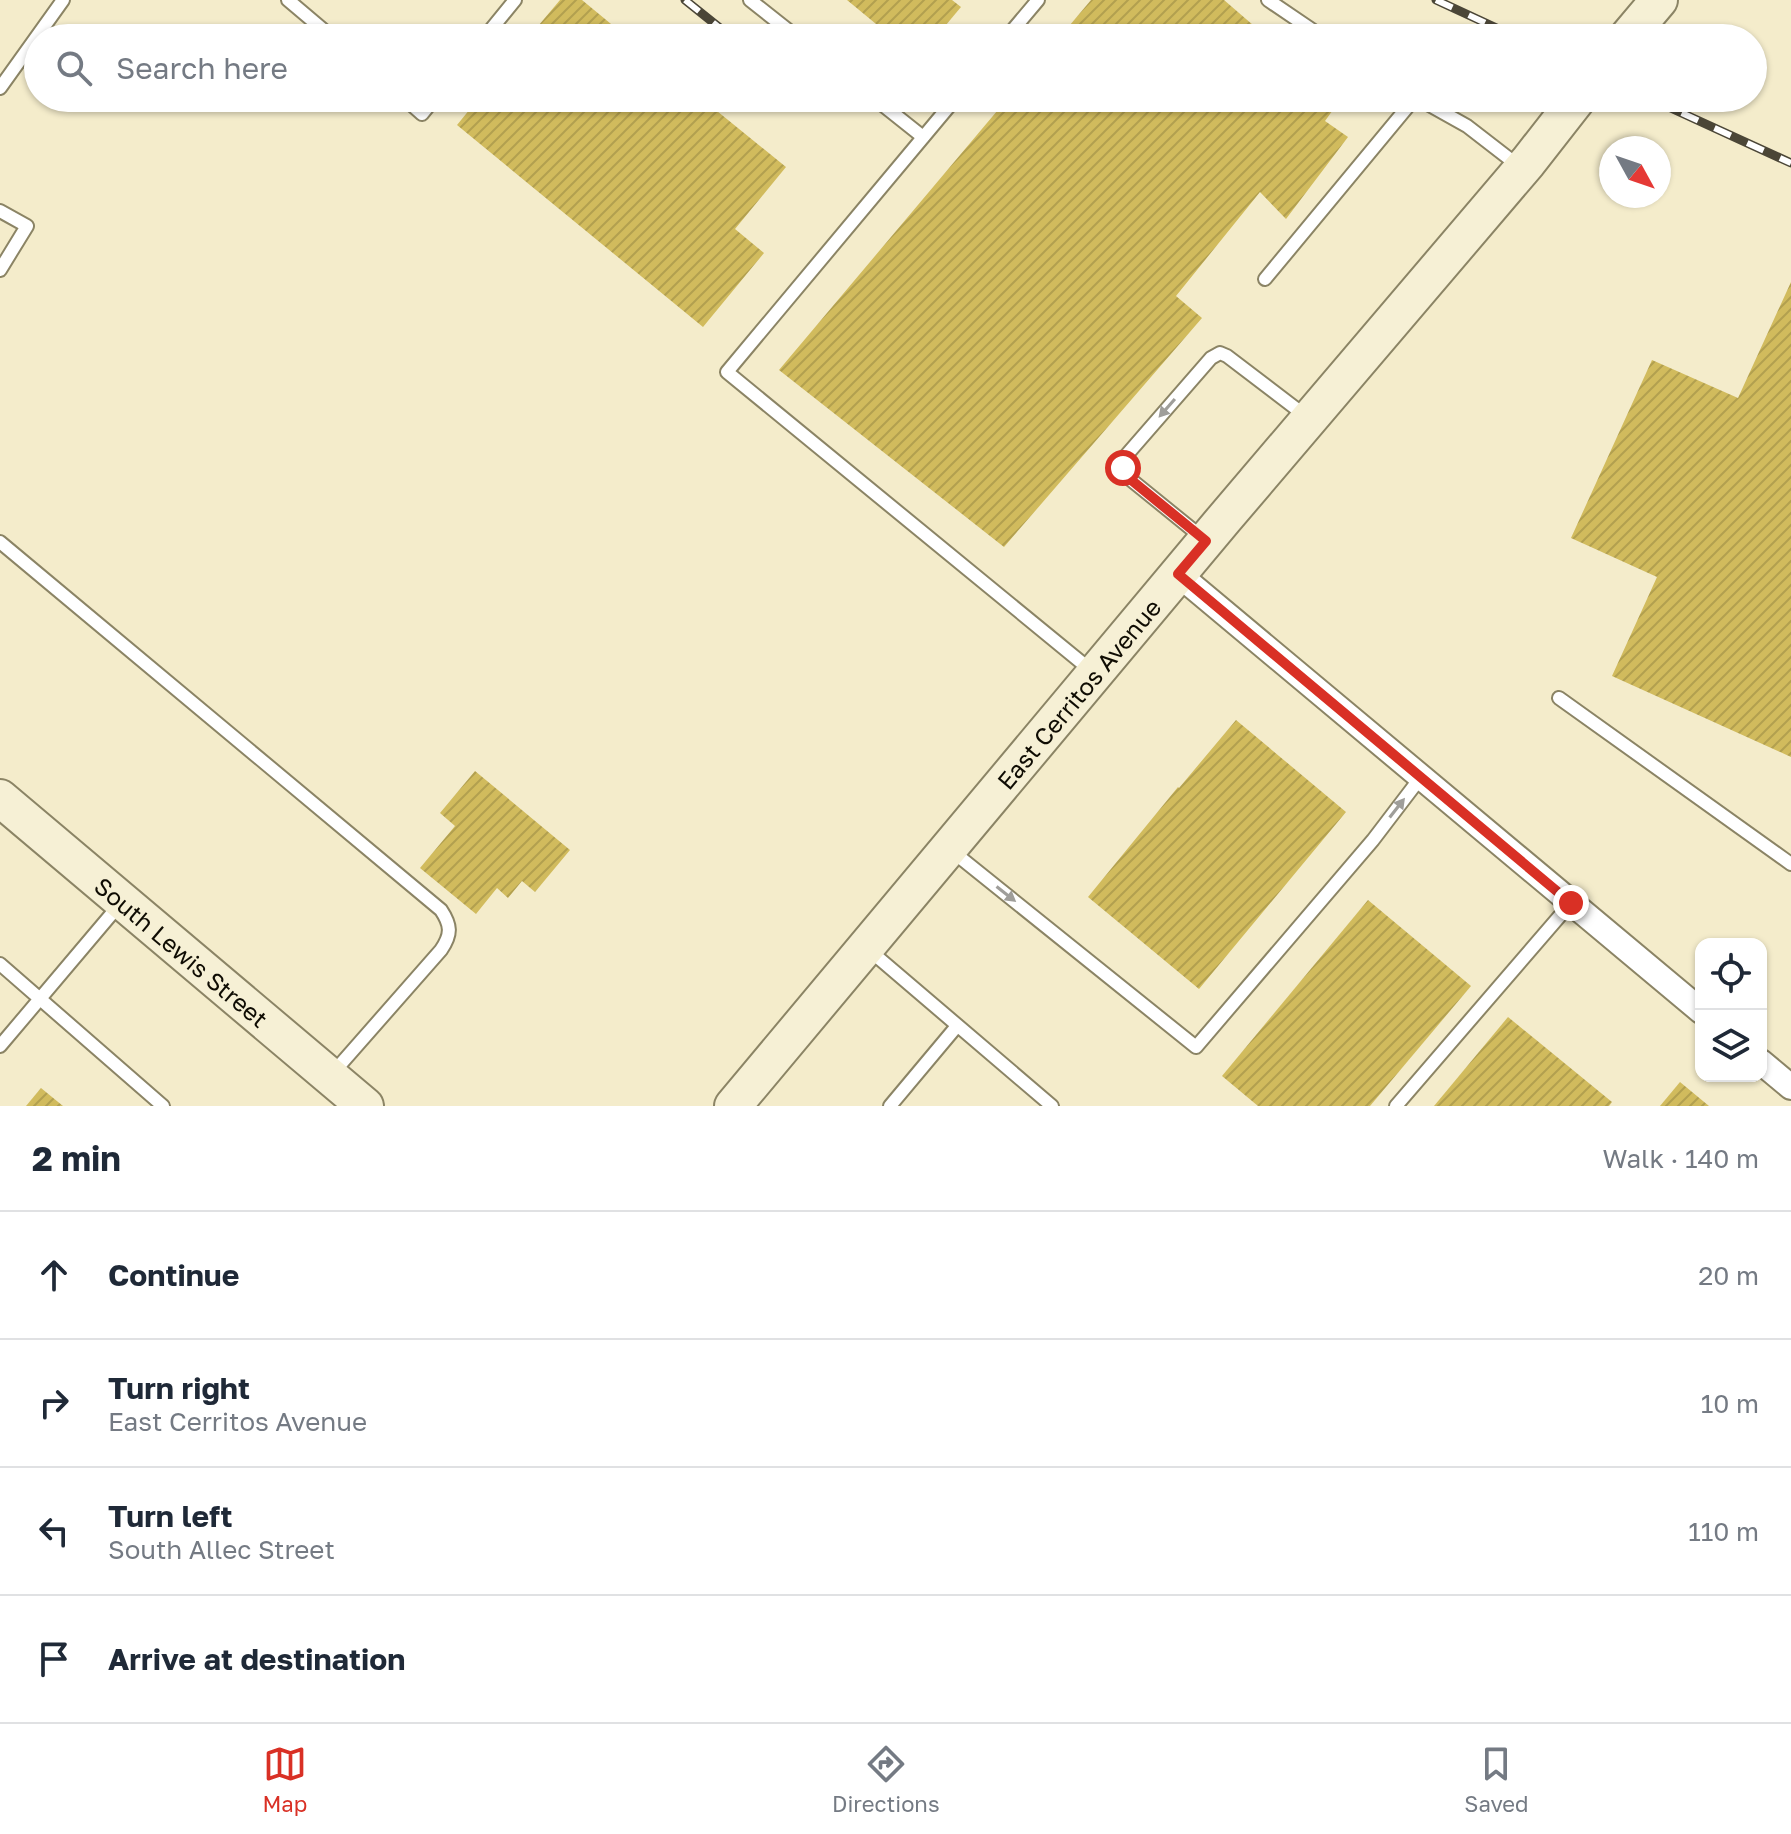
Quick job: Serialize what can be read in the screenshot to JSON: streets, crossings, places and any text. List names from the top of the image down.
{
  "streets": {
    "main road": ["East Cerritos Avenue", "South Lewis Street"]
  },
  "north": "bottom right",
  "page": {
    "search": "Search here",
    "heading": ["2 min", "Walk · 140 m"],
    "list": [
      ["Continue", "20 m"],
      ["Turn right", "East Cerritos Avenue", "10 m"],
      ["Turn left", "South Allec Street", "110 m"],
      "Arrive at destination"
    ],
    "nav": ["Map", "Directions", "Saved"]
  }
}
